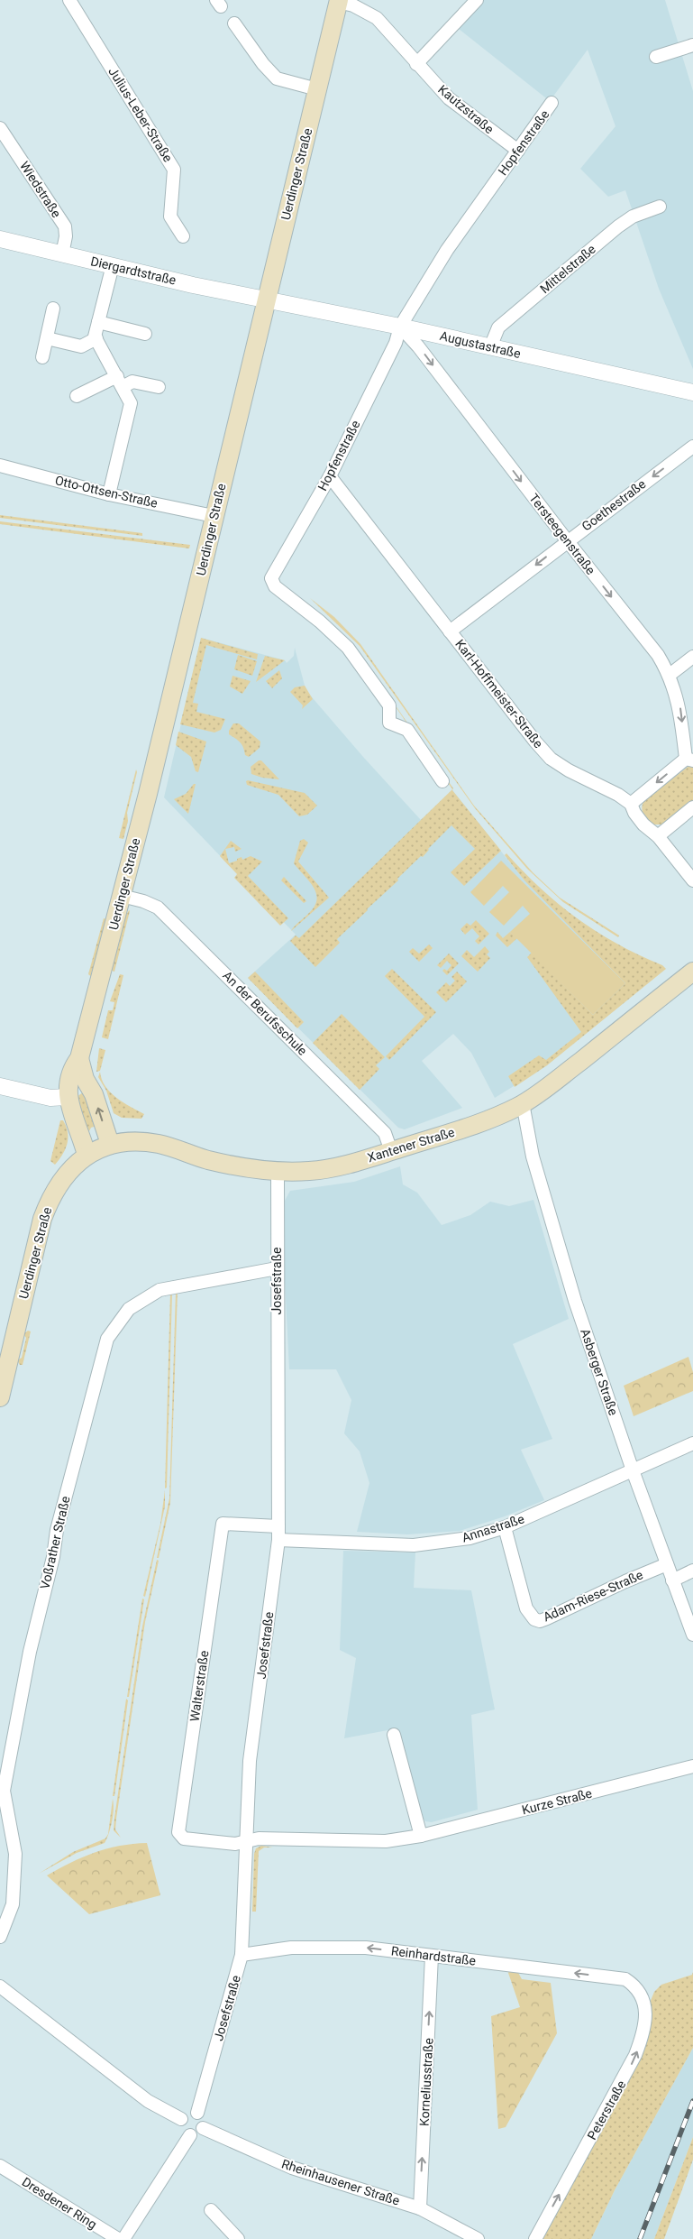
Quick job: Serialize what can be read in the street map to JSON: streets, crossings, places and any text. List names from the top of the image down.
{
  "streets": {
    "main road": ["Uerdinger Straße", "Xantener Straße"],
    "street": [
      "Kautzstraße",
      "Julius-Leber-Straße",
      "Hopfenstraße",
      "Wiedstraße",
      "Mittelstraße",
      "Diergardtstraße",
      "Augustastraße",
      "Otto-Ottsen-Straße",
      "Goethestraße",
      "Tersteegenstraße",
      "Karl-Hoffmeister-Straße",
      "An der Berufsschule",
      "Josefstraße",
      "Asberger Straße",
      "Annastraße",
      "Voßrather Straße",
      "Adam-Riese-Straße",
      "Walterstraße",
      "Kurze Straße",
      "Reinhardstraße",
      "Korneliusstraße",
      "Peterstraße",
      "Rheinhausener Straße",
      "Dresdener Ring"
    ]
  },
  "crossings": [
    ["Kautzstraße", "Hopfenstraße"],
    ["Kautzstraße", "Uerdinger Straße"],
    ["Hopfenstraße", "Augustastraße"],
    ["Hopfenstraße", "Tersteegenstraße"],
    ["Hopfenstraße", "Karl-Hoffmeister-Straße"],
    ["Uerdinger Straße", "Diergardtstraße"],
    ["Uerdinger Straße", "Augustastraße"],
    ["Uerdinger Straße", "Otto-Ottsen-Straße"],
    ["Uerdinger Straße", "An der Berufsschule"],
    ["Uerdinger Straße", "Xantener Straße"],
    ["Wiedstraße", "Diergardtstraße"],
    ["Mittelstraße", "Augustastraße"],
    ["Diergardtstraße", "Augustastraße"],
    ["Augustastraße", "Tersteegenstraße"],
    ["Goethestraße", "Tersteegenstraße"],
    ["Goethestraße", "Karl-Hoffmeister-Straße"],
    ["An der Berufsschule", "Xantener Straße"],
    ["Xantener Straße", "Josefstraße"],
    ["Xantener Straße", "Asberger Straße"],
    ["Josefstraße", "Annastraße"],
    ["Josefstraße", "Voßrather Straße"],
    ["Josefstraße", "Walterstraße"],
    ["Josefstraße", "Kurze Straße"],
    ["Josefstraße", "Reinhardstraße"],
    ["Josefstraße", "Rheinhausener Straße"],
    ["Asberger Straße", "Annastraße"],
    ["Asberger Straße", "Adam-Riese-Straße"],
    ["Annastraße", "Adam-Riese-Straße"],
    ["Walterstraße", "Kurze Straße"],
    ["Reinhardstraße", "Korneliusstraße"],
    ["Reinhardstraße", "Peterstraße"],
    ["Korneliusstraße", "Rheinhausener Straße"]
  ],
  "one_way": [
    "Goethestraße",
    "Tersteegenstraße",
    "Reinhardstraße",
    "Korneliusstraße",
    "Peterstraße"
  ]
}
